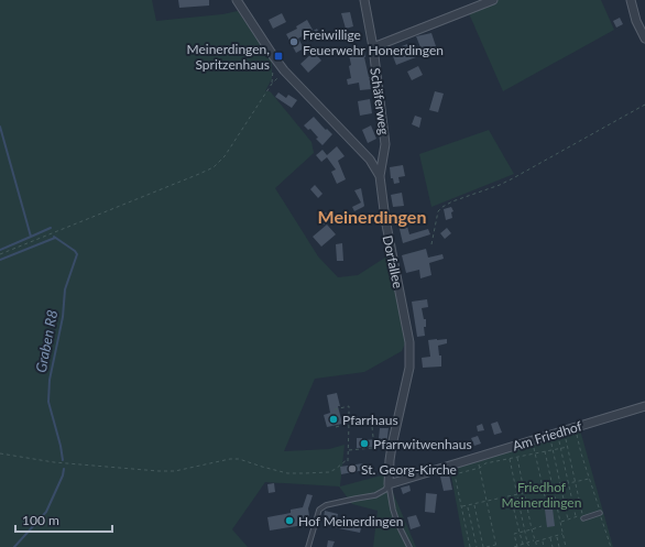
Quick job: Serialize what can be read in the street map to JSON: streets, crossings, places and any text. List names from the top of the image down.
{
  "streets": {
    "street": ["Schäferweg", "Dorfallee", "Am Friedhof"]
  },
  "crossings": [
    ["Schäferweg", "Dorfallee"],
    ["Dorfallee", "Am Friedhof"]
  ],
  "districts": ["Meinerdingen"],
  "water": ["Graben R8"],
  "parks": ["Friedhof Meinerdingen"],
  "places": {
    "other": [
      "Freiwillige Feuerwehr Honerdingen",
      "Pfarrhaus",
      "Pfarrwitwenhaus",
      "St. Georg-Kirche",
      "Hof Meinerdingen"
    ],
    "transit": ["Meinerdingen, Spritzenhaus"]
  },
  "scale_bar": "100 m"
}
